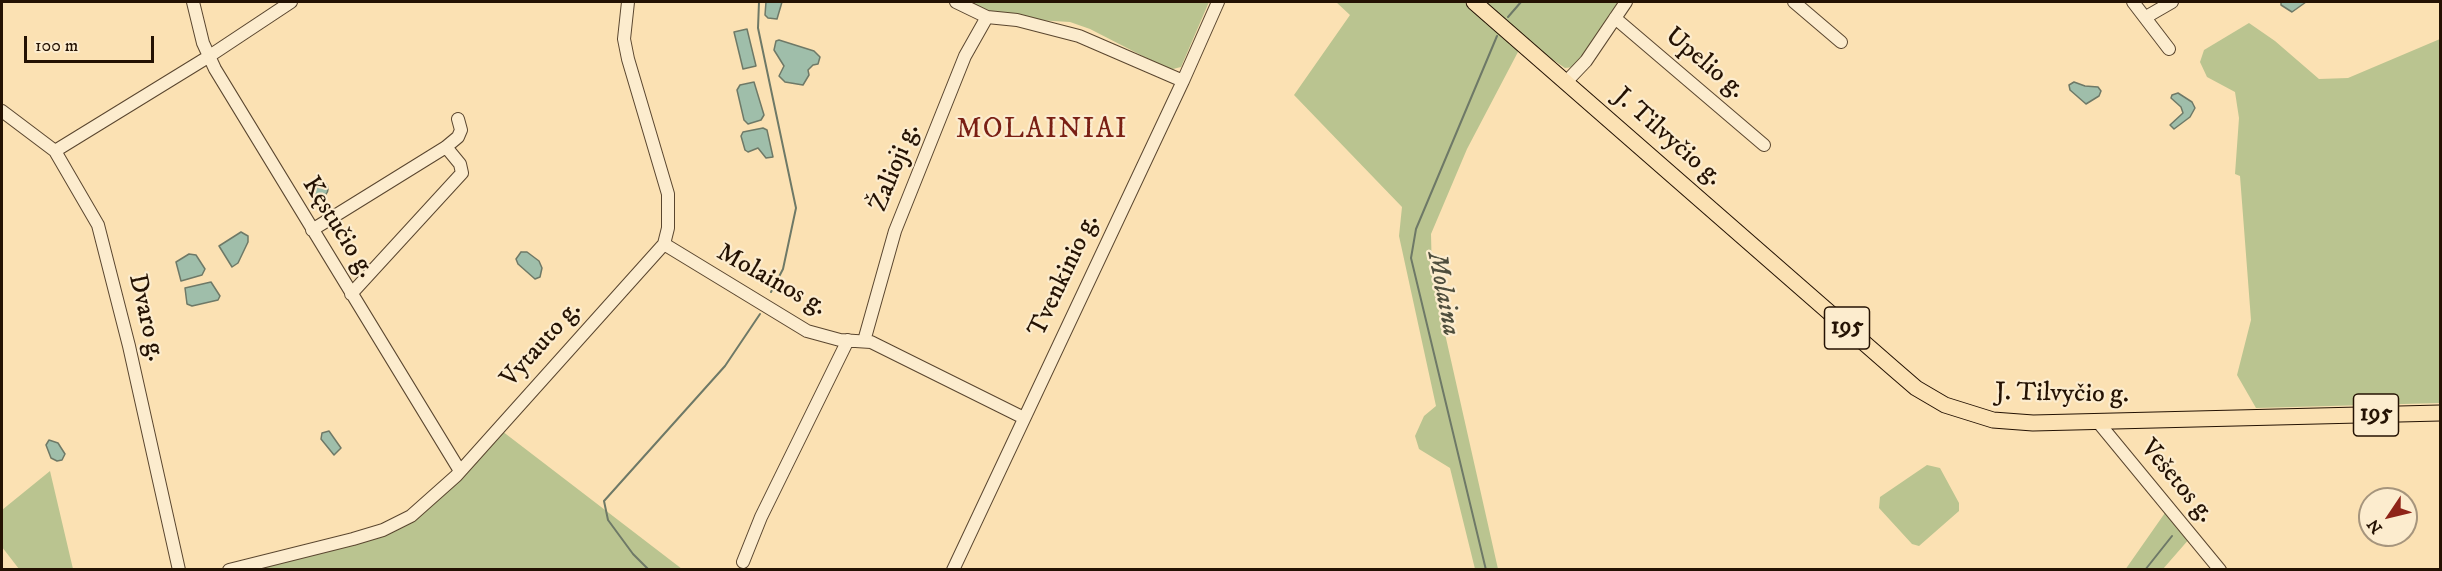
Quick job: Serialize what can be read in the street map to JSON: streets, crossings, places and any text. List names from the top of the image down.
{
  "streets": {
    "main road": ["J. Tilvyčio g.", "195"],
    "street": [
      "Upelio g.",
      "Žalioji g.",
      "Kęstučio g.",
      "Tvenkinio g.",
      "Molainos g.",
      "Dvaro g.",
      "Vytauto g.",
      "Vešetos g."
    ]
  },
  "crossings": [
    ["J. Tilvyčio g.", "Vešetos g."],
    ["Žalioji g.", "Molainos g."],
    ["Kęstučio g.", "Vytauto g."],
    ["Tvenkinio g.", "Molainos g."],
    ["Molainos g.", "Vytauto g."]
  ],
  "districts": ["MOLAINIAI"],
  "water": ["Molaina"],
  "scale_bar": "100 m",
  "north": "bottom left"
}
